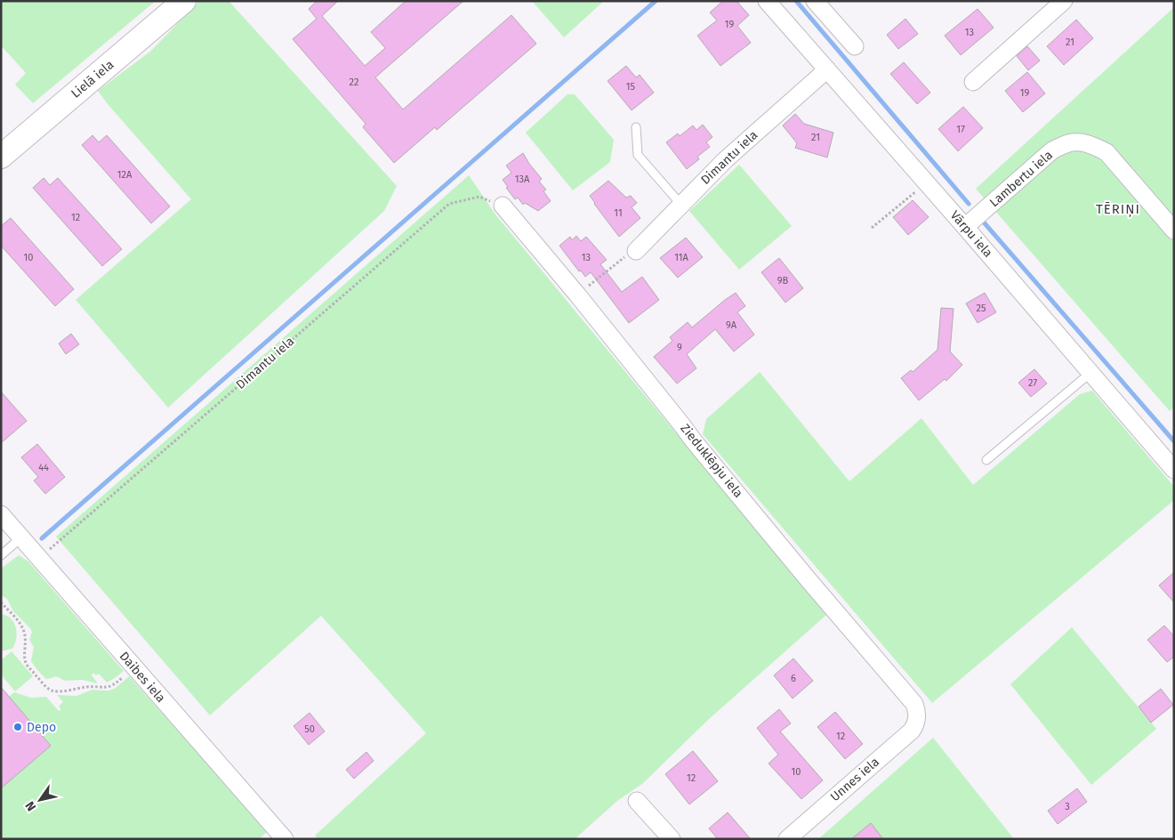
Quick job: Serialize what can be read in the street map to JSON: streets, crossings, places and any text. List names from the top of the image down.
{
  "streets": {
    "street": [
      "Lielā iela",
      "Dimantu iela",
      "Lambertu iela",
      "Vārpu iela",
      "Zieduklēpju iela",
      "Daibes iela",
      "Unnes iela"
    ]
  },
  "crossings": [
    ["Dimantu iela", "Vārpu iela"],
    ["Dimantu iela", "Zieduklēpju iela"],
    ["Dimantu iela", "Daibes iela"],
    ["Lambertu iela", "Vārpu iela"],
    ["Zieduklēpju iela", "Unnes iela"]
  ],
  "districts": ["TĒRIŅI"],
  "places": ["Depo"],
  "house_numbers": [
    "19",
    "13",
    "21",
    "22",
    "15",
    "19",
    "17",
    "21",
    "12A",
    "13A",
    "11",
    "12",
    "10",
    "13",
    "11A",
    "9B",
    "25",
    "9A",
    "9",
    "27",
    "44",
    "6",
    "50",
    "12",
    "10",
    "12",
    "3"
  ],
  "north": "bottom left"
}
